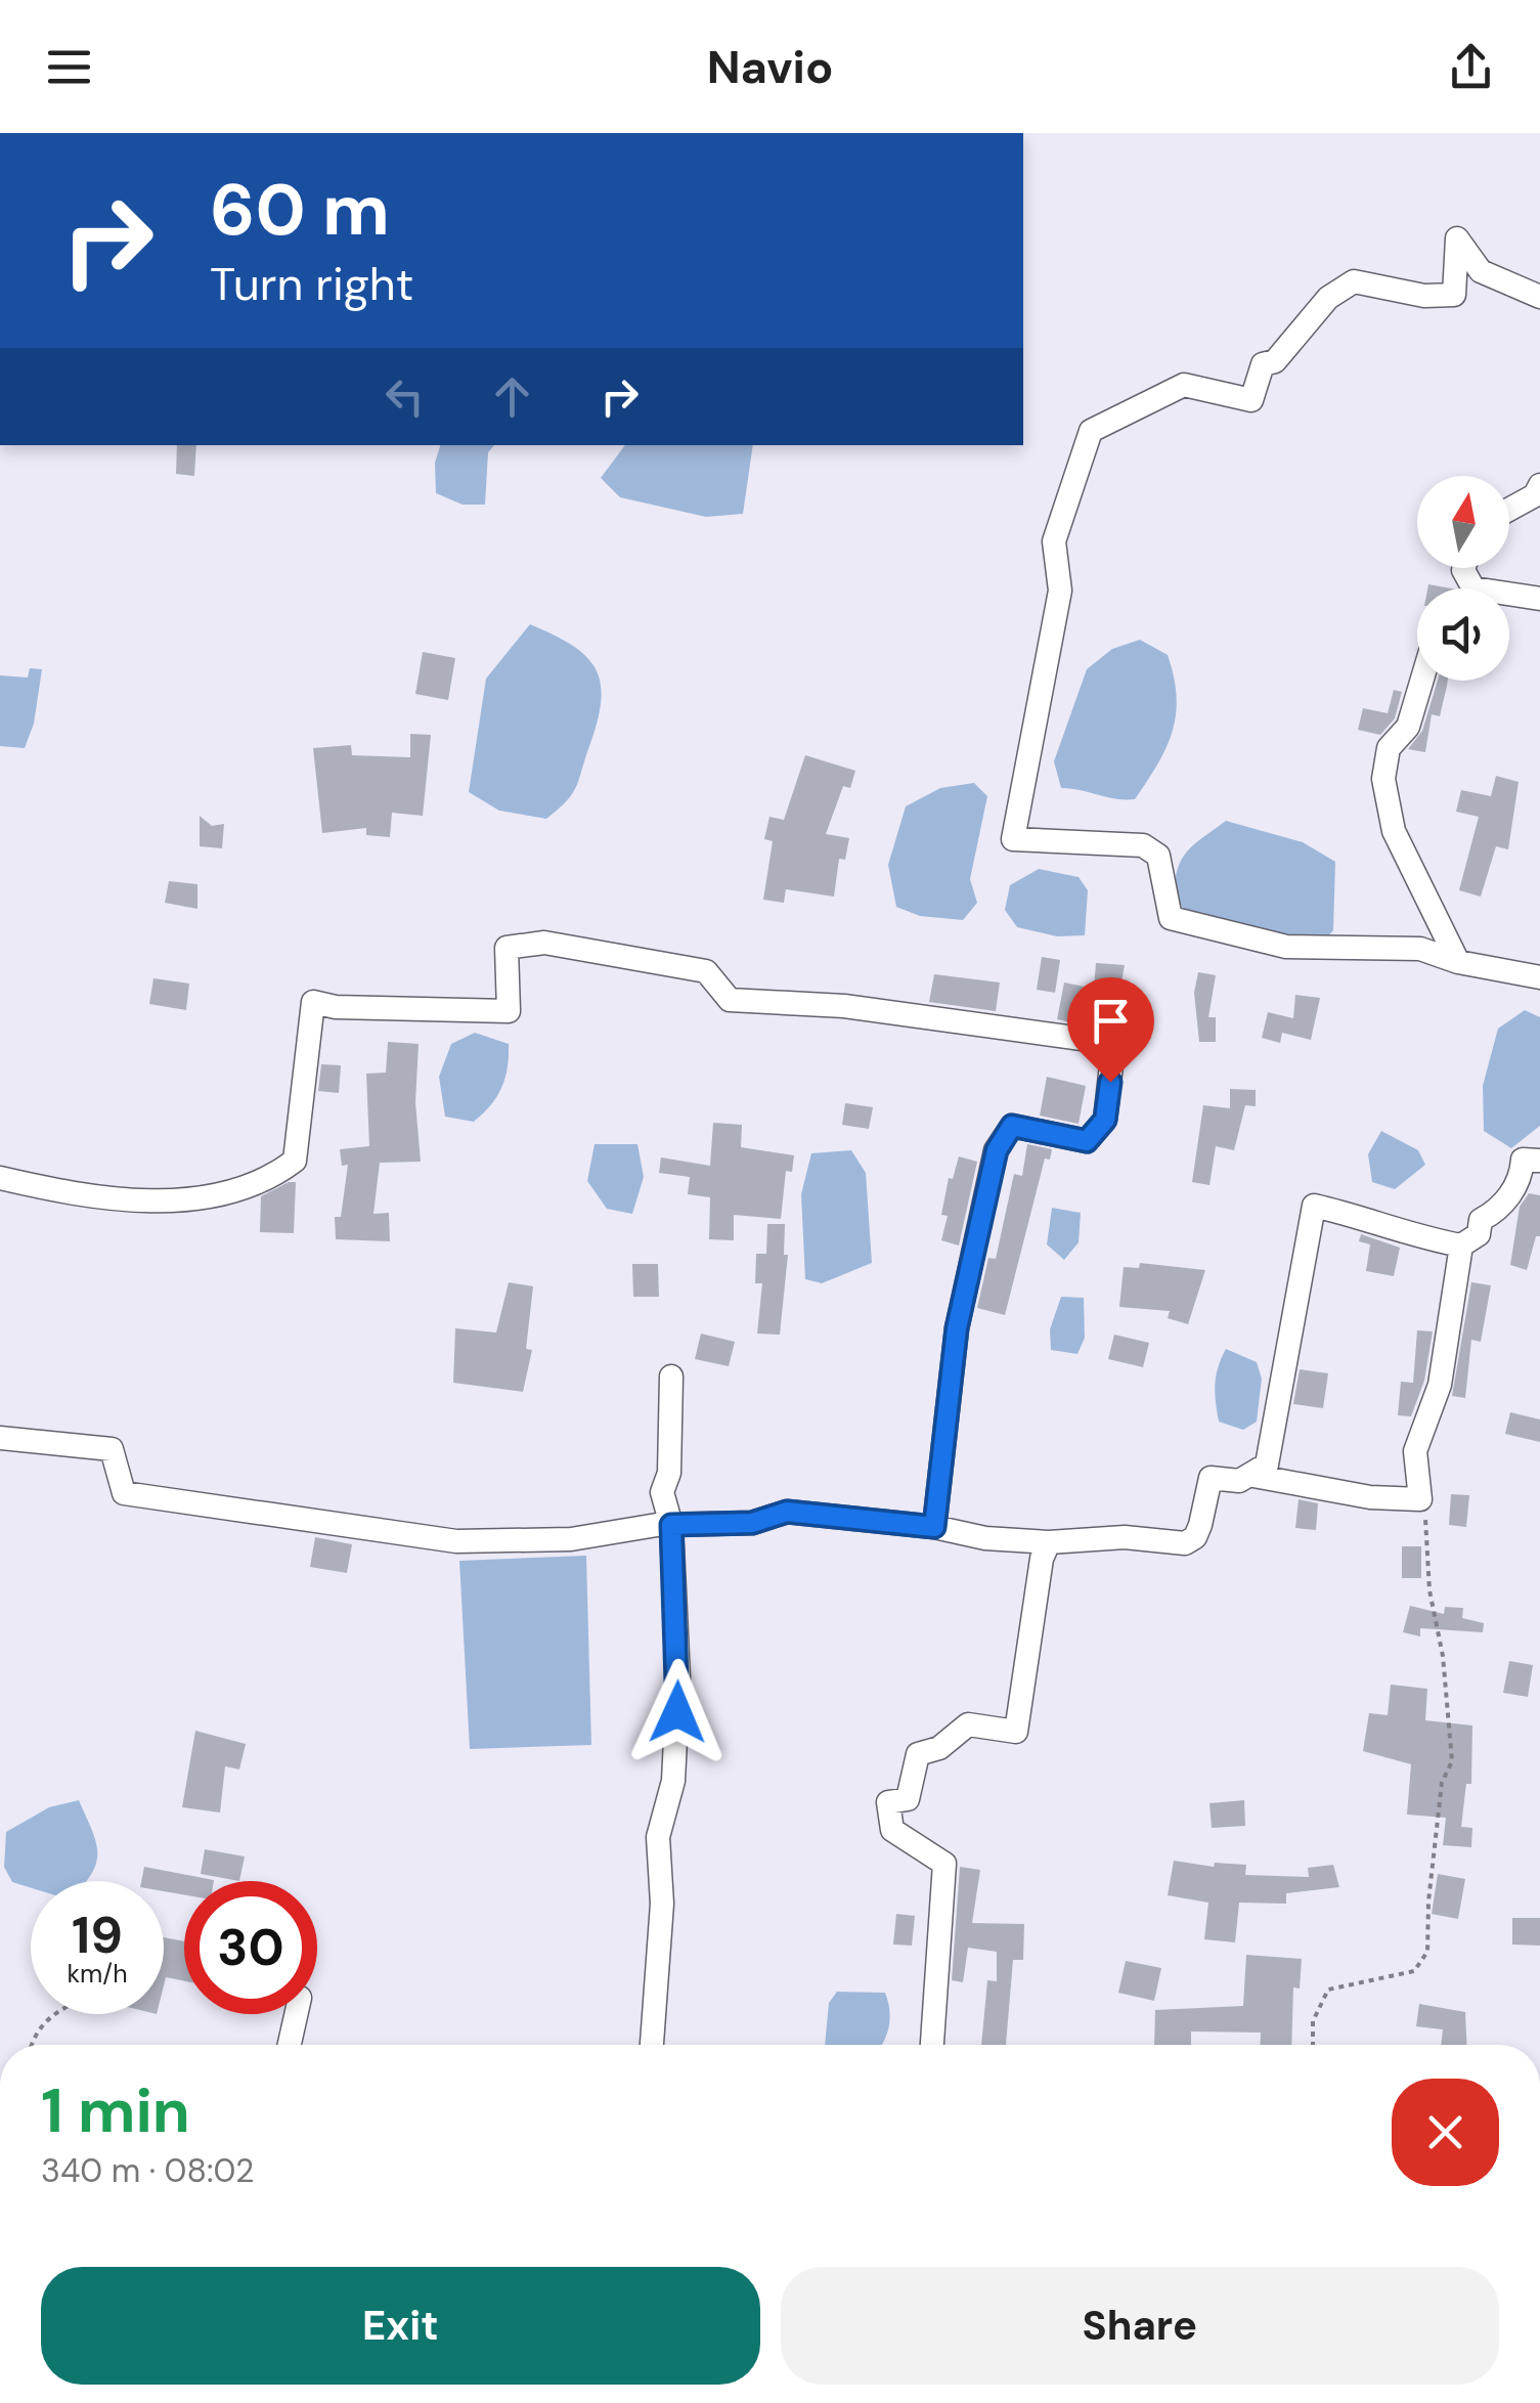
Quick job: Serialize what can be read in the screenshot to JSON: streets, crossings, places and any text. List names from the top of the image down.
{
  "north": "top",
  "page": {
    "header": "Navio",
    "turn": ["60 m", "Turn right"],
    "speed": "19 km/h",
    "limit": "30",
    "heading": ["1 min", "340 m · 08:02"],
    "buttons": ["Exit", "Share"]
  }
}
